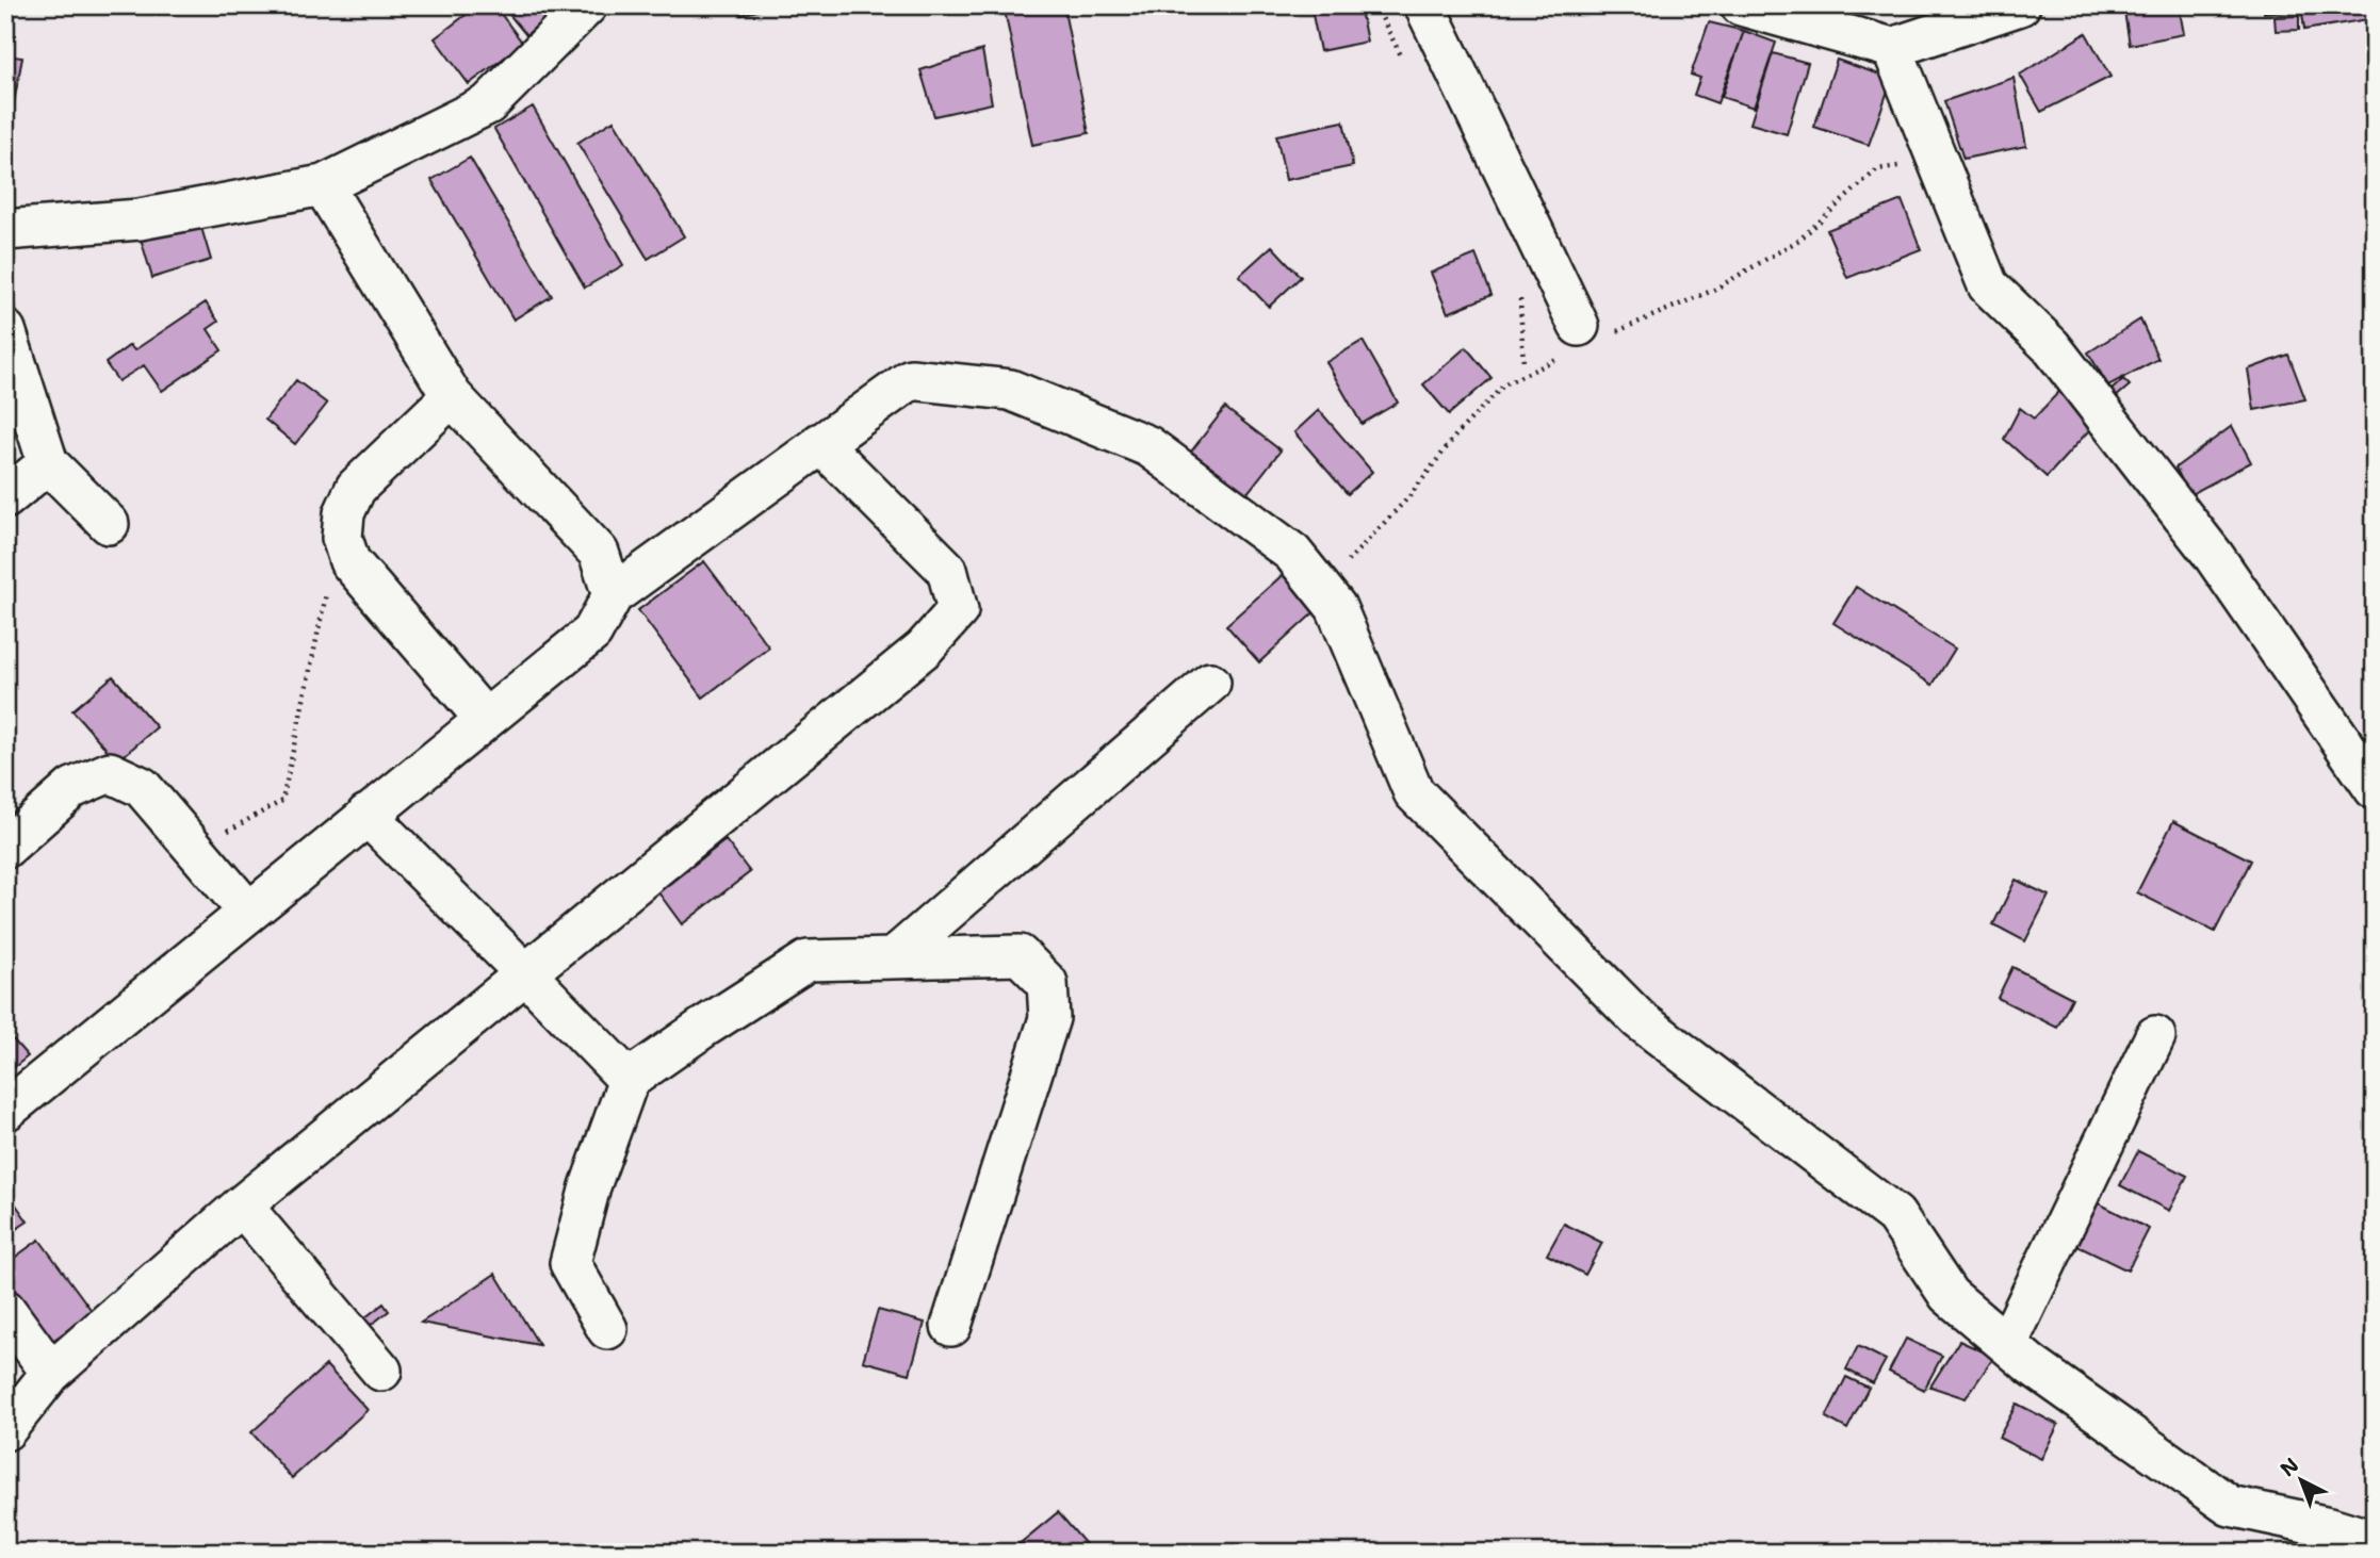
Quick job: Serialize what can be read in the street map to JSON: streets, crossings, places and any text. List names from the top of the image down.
{
  "north": "top left"
}
